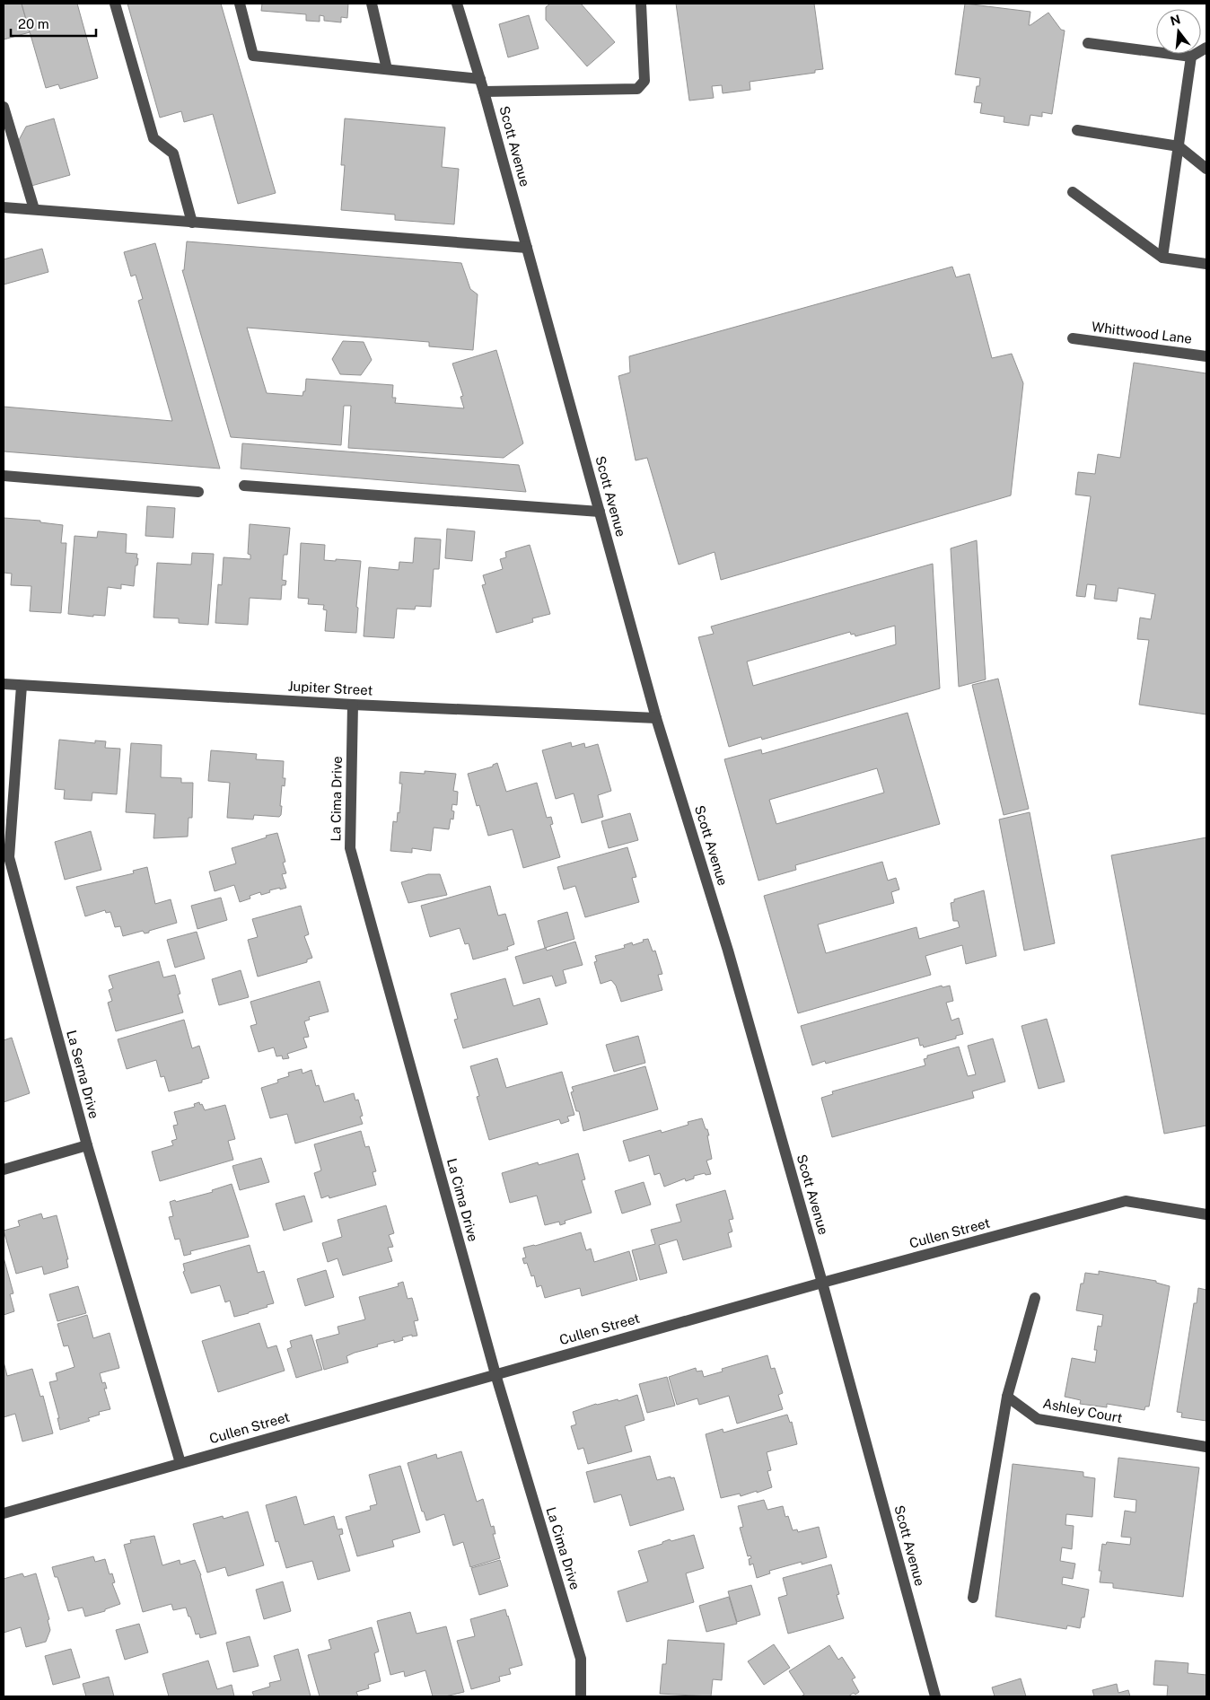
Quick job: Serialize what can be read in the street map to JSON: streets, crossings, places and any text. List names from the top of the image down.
{
  "streets": {
    "street": [
      "Scott Avenue",
      "Whittwood Lane",
      "Jupiter Street",
      "La Cima Drive",
      "La Serna Drive",
      "Cullen Street",
      "Ashley Court"
    ]
  },
  "crossings": [
    ["Scott Avenue", "Jupiter Street"],
    ["Scott Avenue", "Cullen Street"],
    ["Jupiter Street", "La Cima Drive"],
    ["Jupiter Street", "La Serna Drive"],
    ["La Cima Drive", "Cullen Street"],
    ["La Serna Drive", "Cullen Street"]
  ],
  "scale_bar": "20 m",
  "north": "top"
}
